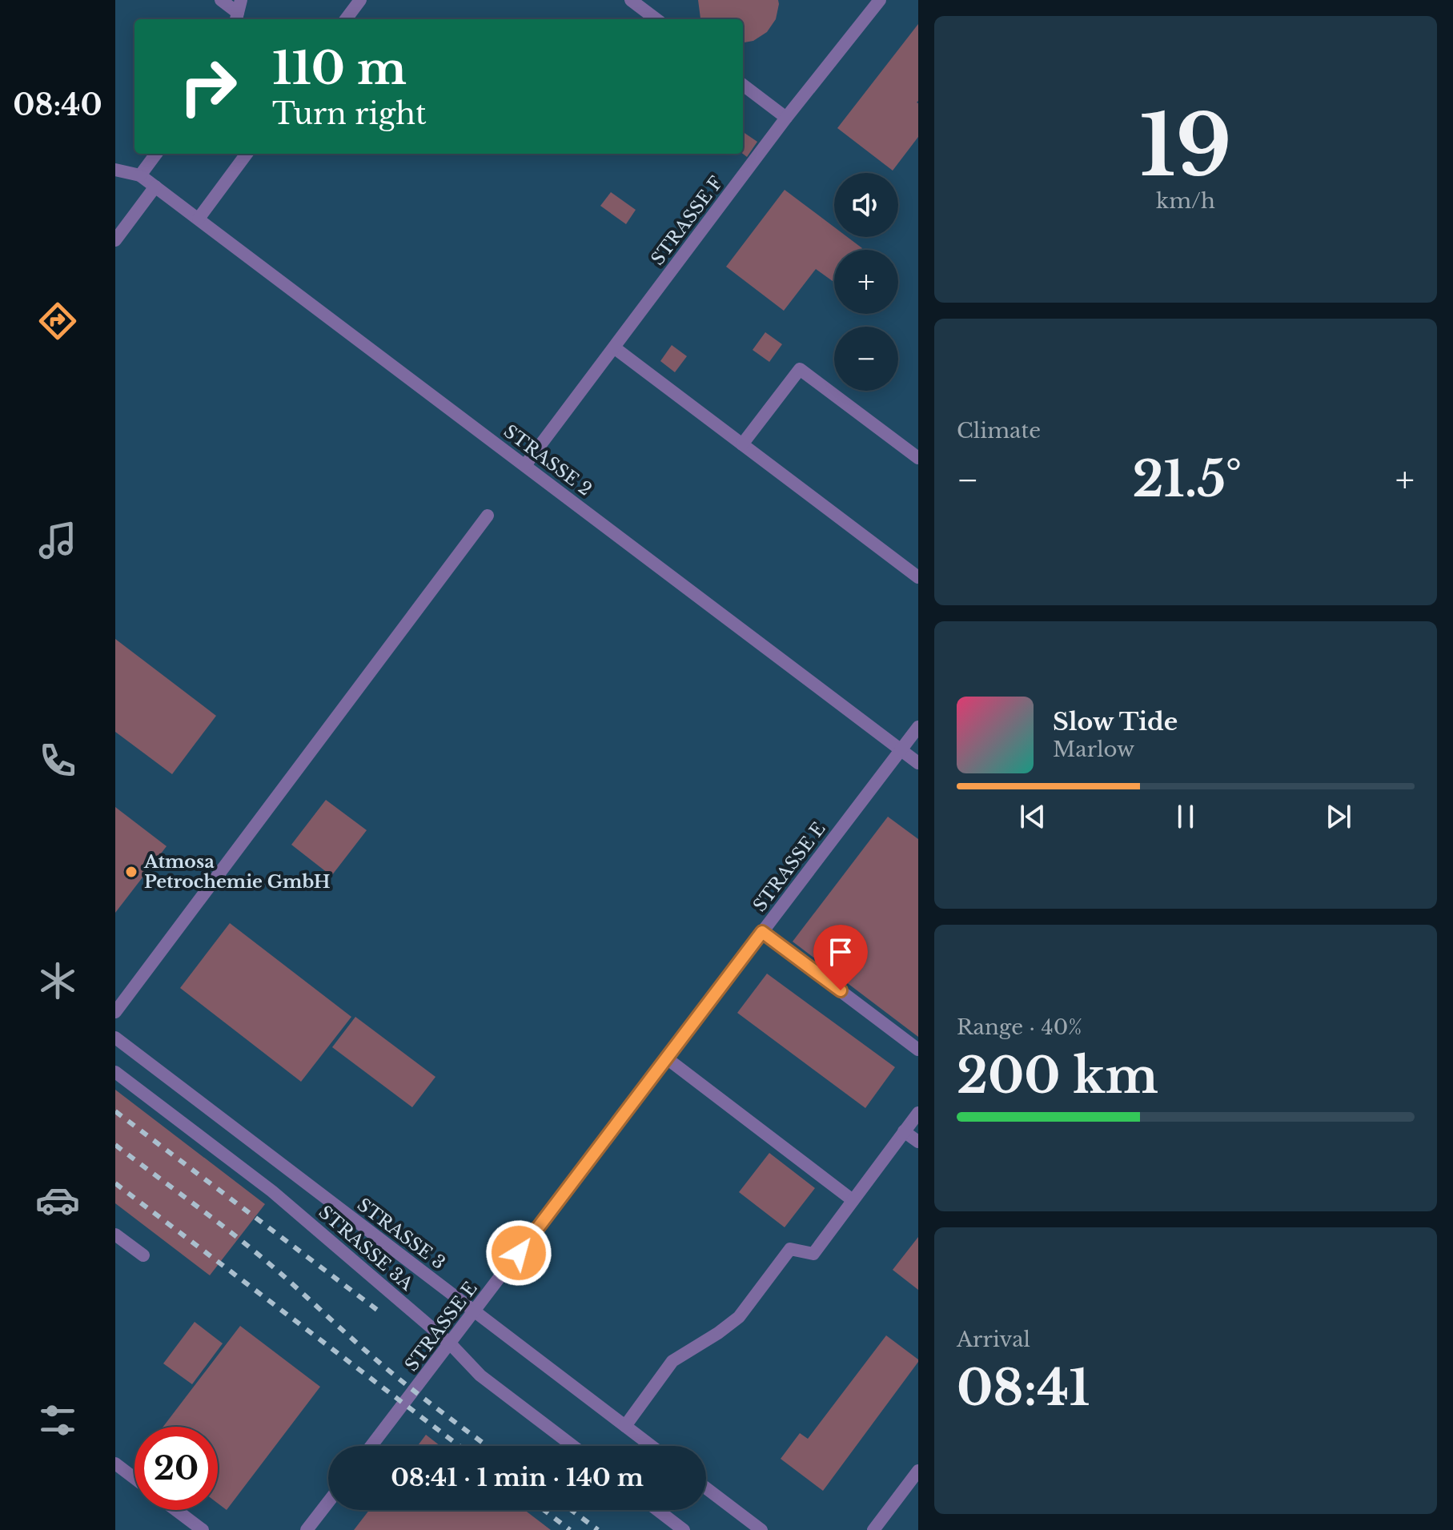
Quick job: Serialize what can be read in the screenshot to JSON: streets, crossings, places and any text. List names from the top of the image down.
{
  "streets": {
    "lane": [
      "STRASSE F",
      "STRASSE 2",
      "STRASSE E",
      "STRASSE 3",
      "STRASSE 3A"
    ]
  },
  "crossings": [
    ["STRASSE F", "STRASSE 2"],
    ["STRASSE 2", "STRASSE E"],
    ["STRASSE E", "STRASSE 3"],
    ["STRASSE E", "STRASSE 3A"]
  ],
  "places": ["Atmosa Petrochemie GmbH"],
  "page": {
    "tabs": "08:40",
    "tile": [
      ["19", "km/h"],
      "Climate",
      ["Range · 40%", "200 km"],
      ["Arrival", "08:41"]
    ],
    "turn": ["110 m", "Turn right"],
    "map_buttons": ["+", "−"],
    "heat": ["−", "21.5°", "+"],
    "song": ["Slow Tide", "Marlow"],
    "limit": "20",
    "trip": "08:41 · 1 min · 140 m"
  }
}
